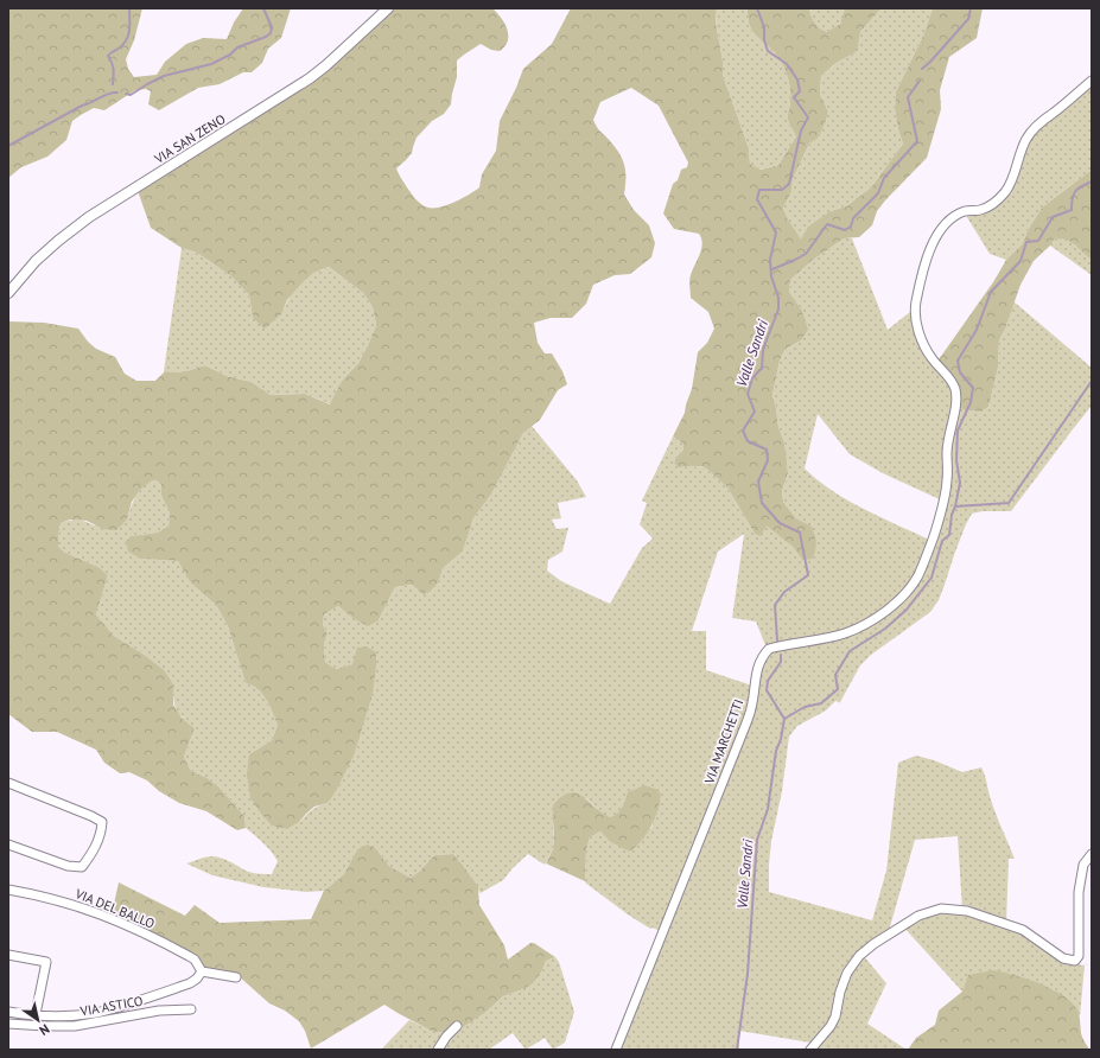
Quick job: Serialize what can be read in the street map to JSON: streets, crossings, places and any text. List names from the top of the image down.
{
  "streets": {
    "street": [
      "VIA SAN ZENO",
      "VIA MARCHETTI",
      "VIA DEL BALLO",
      "VIA ASTICO"
    ]
  },
  "water": ["Valle Sandri"],
  "north": "bottom right"
}
